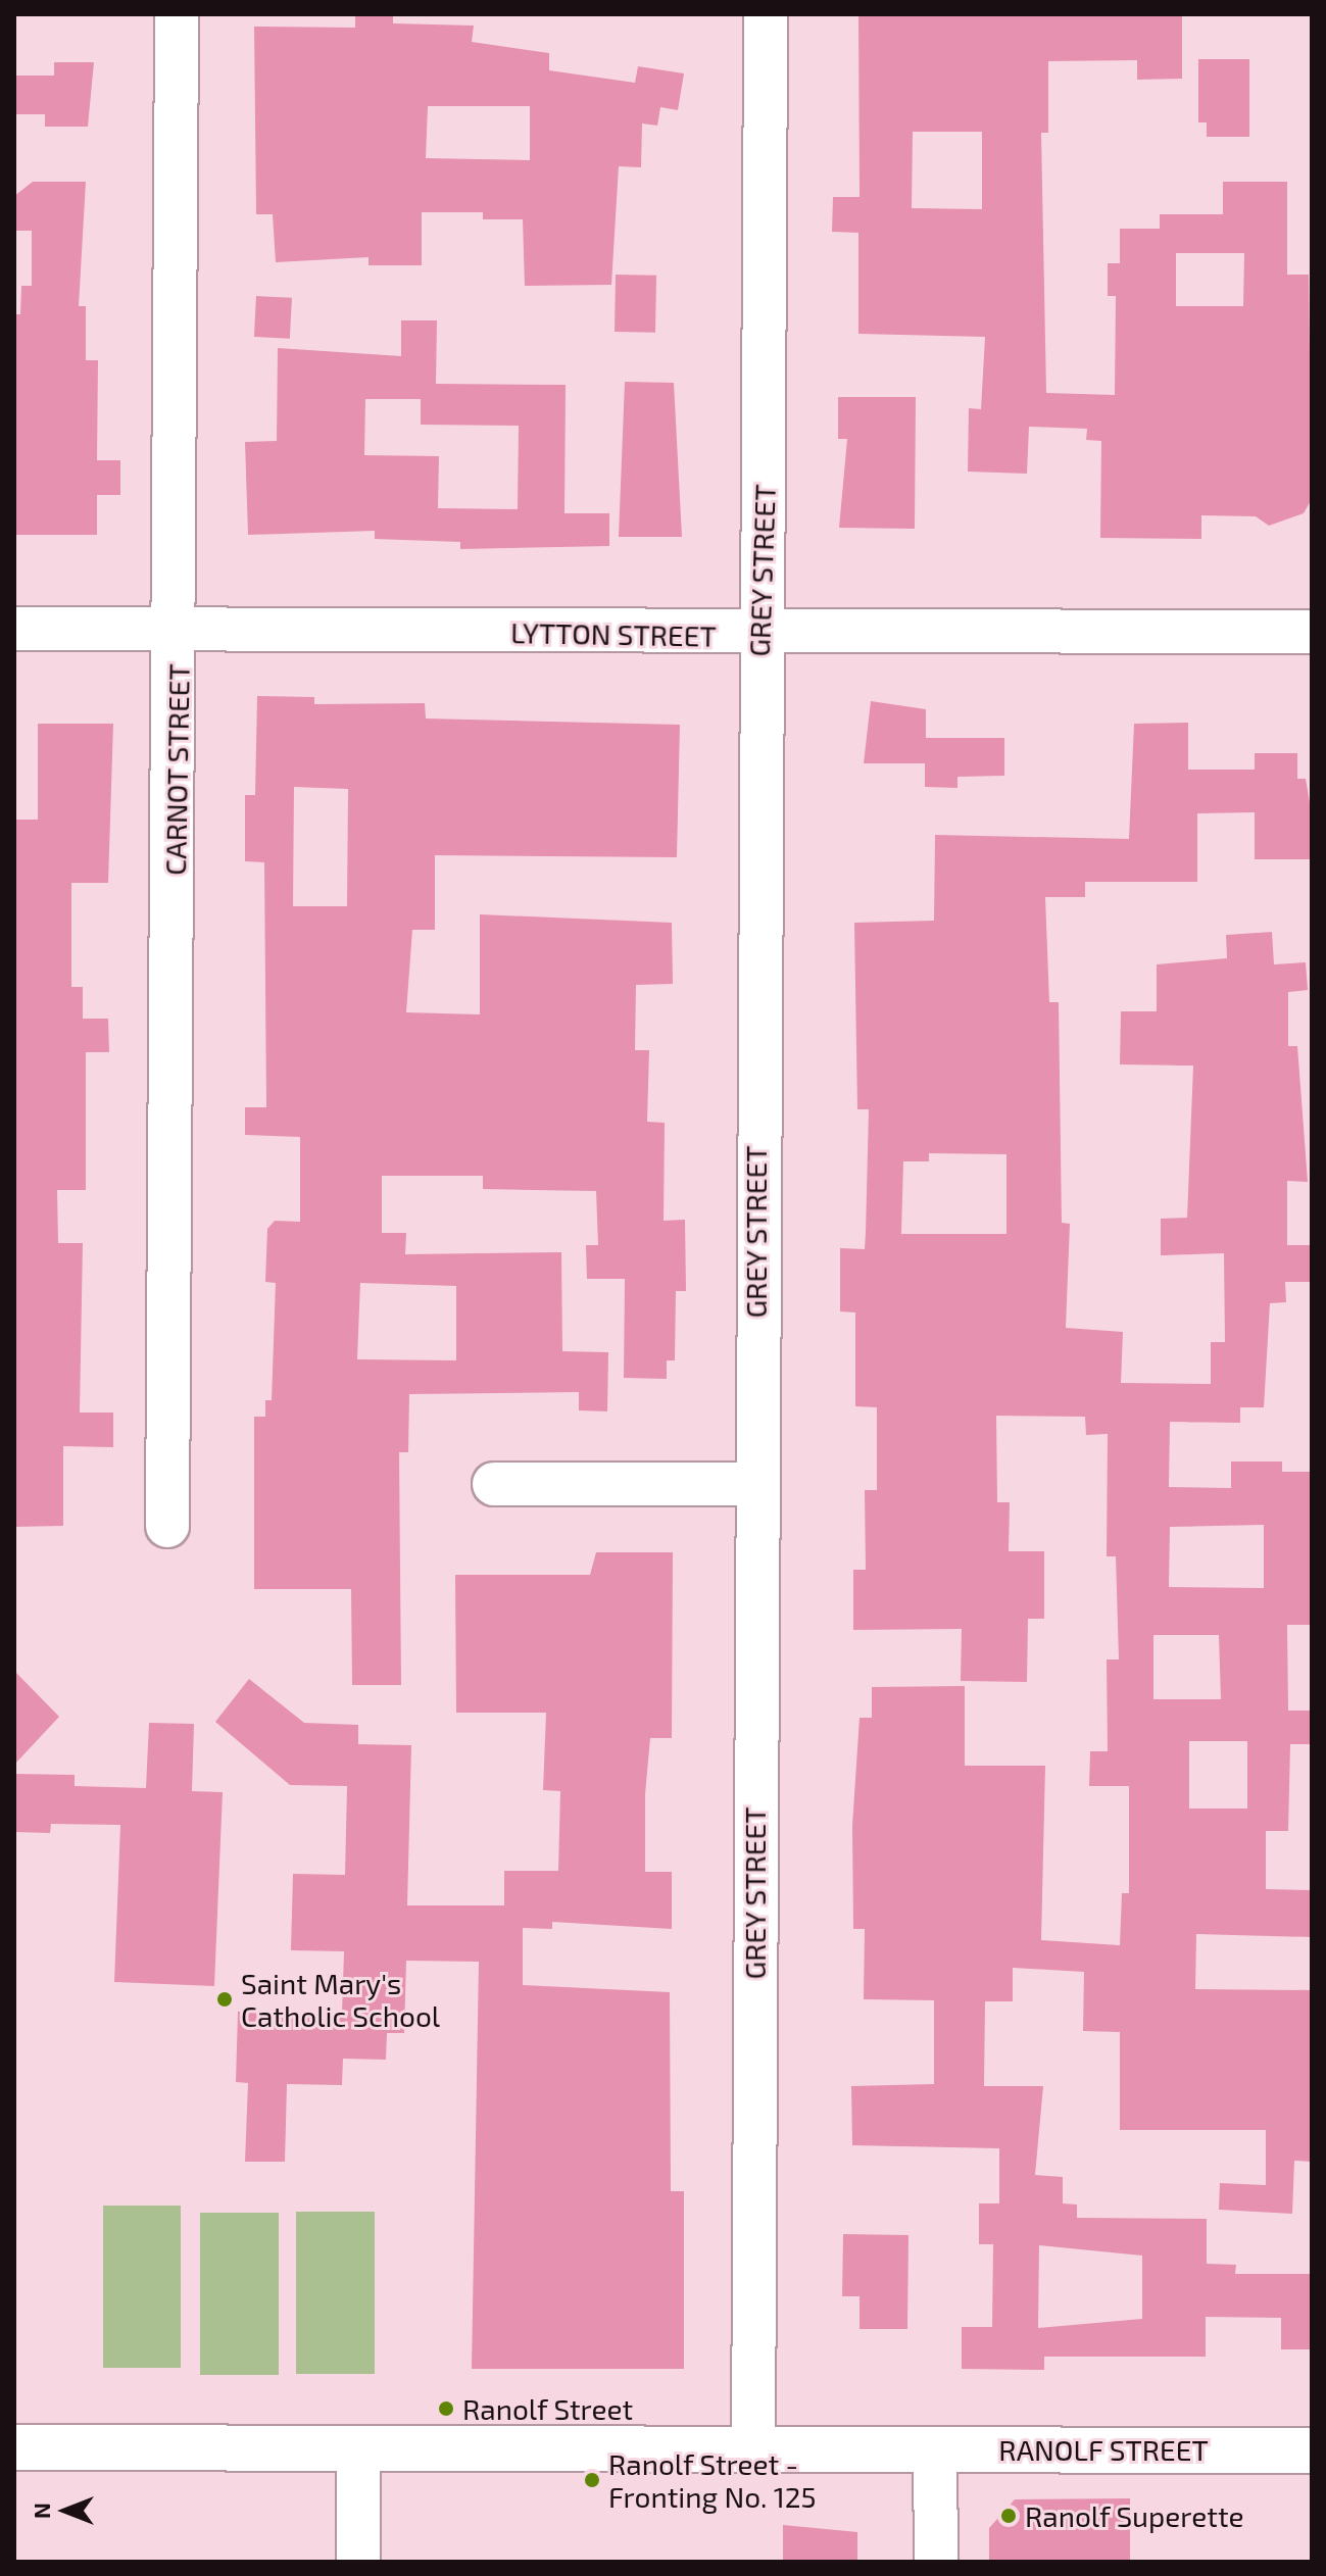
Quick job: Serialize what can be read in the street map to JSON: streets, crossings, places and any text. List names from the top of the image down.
{
  "streets": {
    "street": [
      "GREY STREET",
      "LYTTON STREET",
      "CARNOT STREET",
      "RANOLF STREET"
    ]
  },
  "crossings": [
    ["GREY STREET", "LYTTON STREET"],
    ["GREY STREET", "RANOLF STREET"],
    ["LYTTON STREET", "CARNOT STREET"]
  ],
  "places": [
    "Saint Mary's Catholic School",
    "Ranolf Street",
    "Ranolf Street - Fronting No. 125",
    "Ranolf Superette"
  ],
  "north": "left"
}
